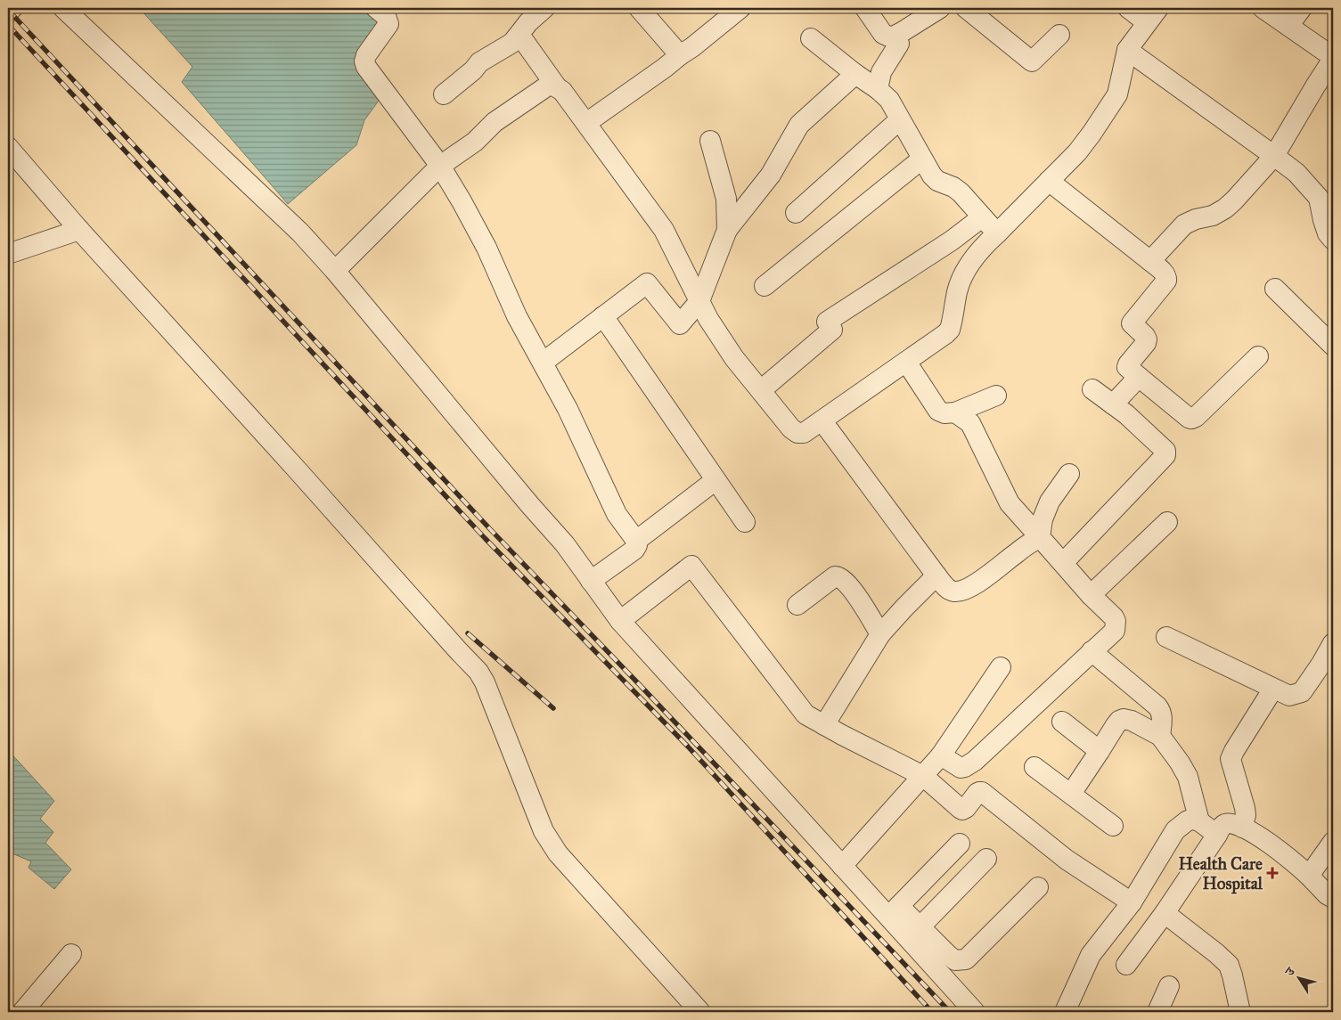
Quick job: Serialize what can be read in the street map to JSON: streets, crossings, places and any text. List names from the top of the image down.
{
  "places": {
    "health": ["Health Care Hospital"]
  },
  "north": "top left"
}
